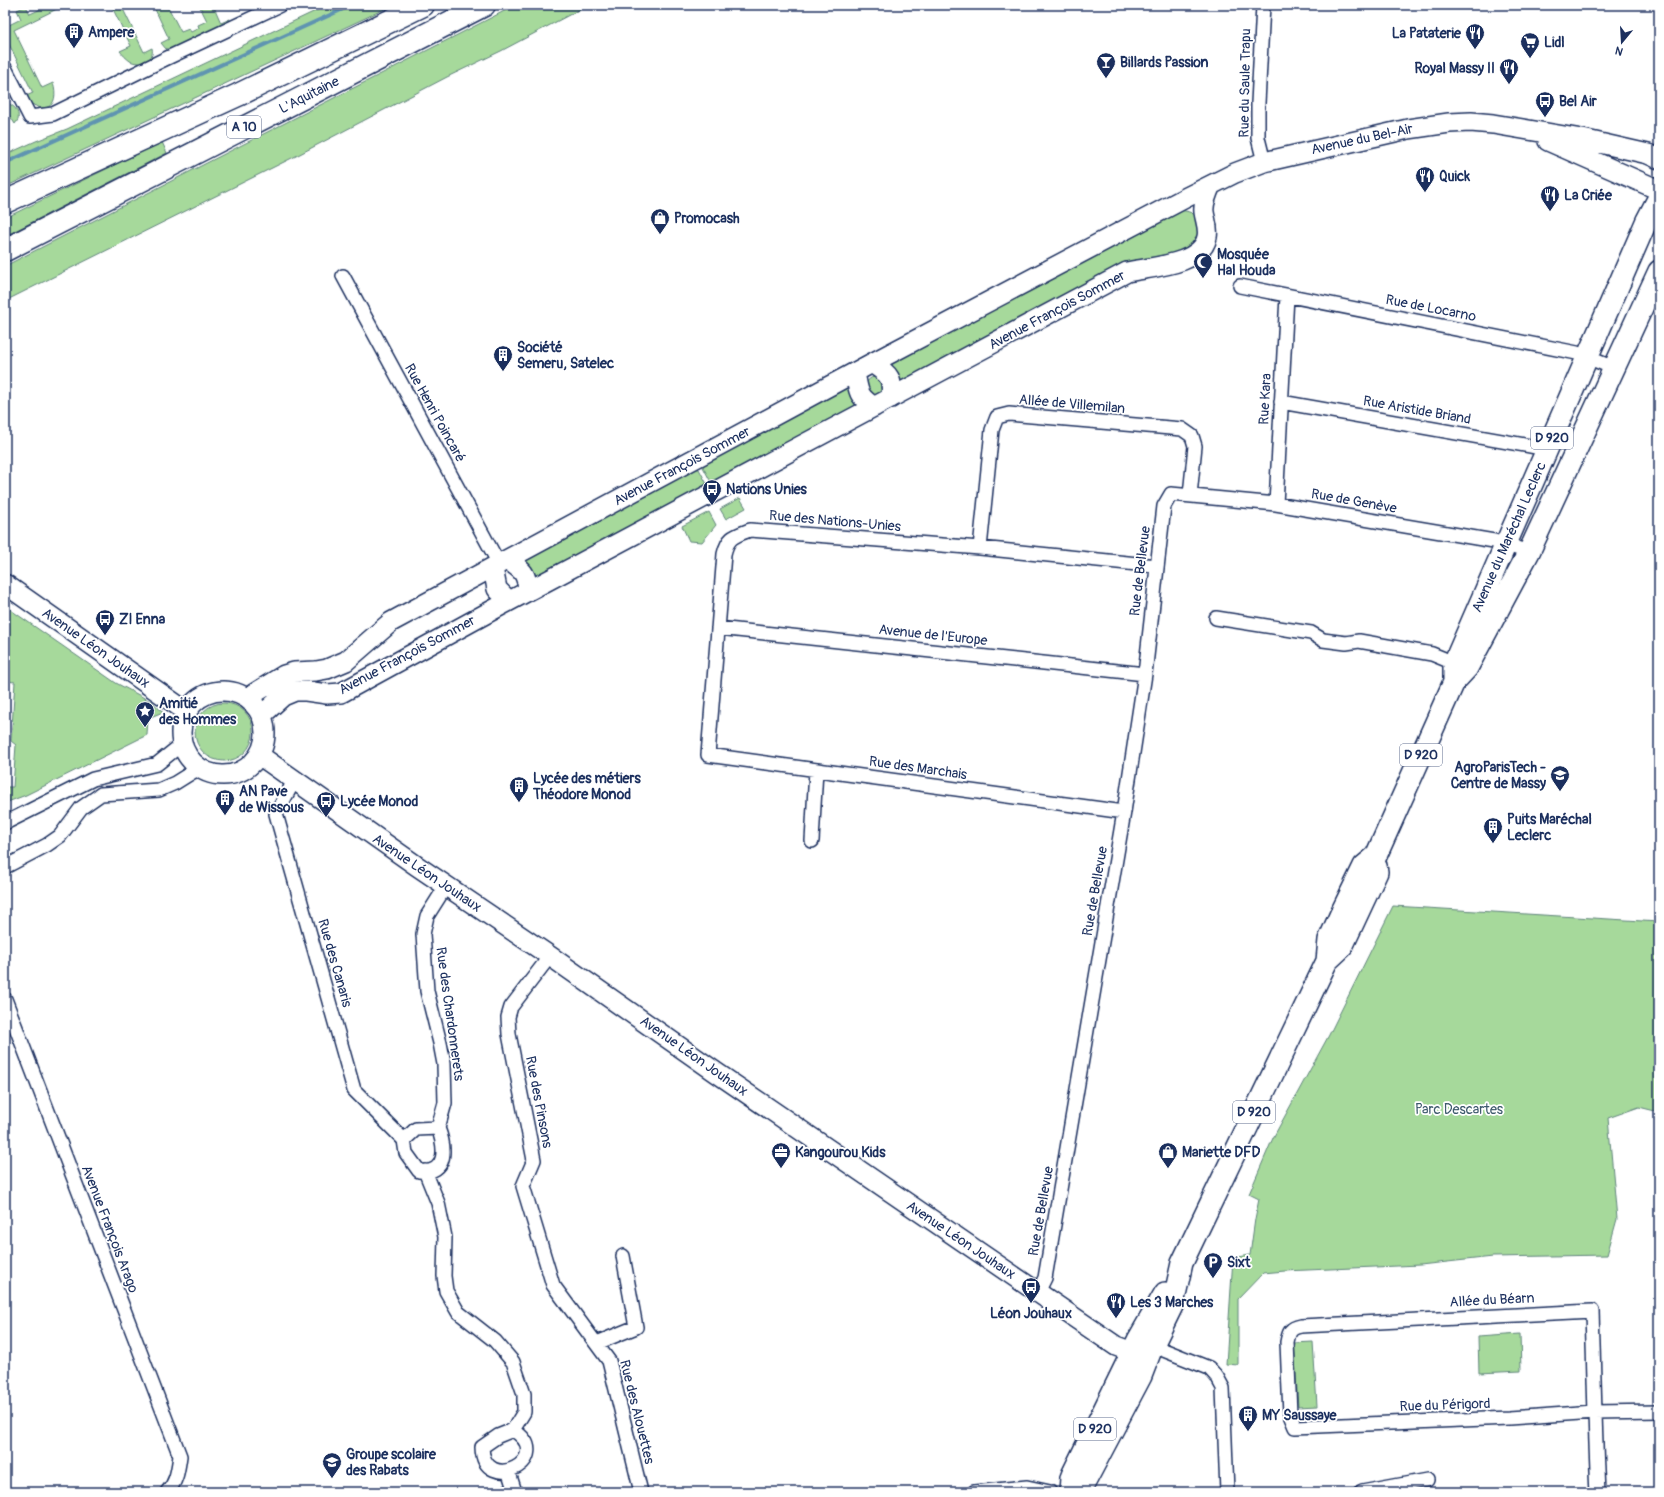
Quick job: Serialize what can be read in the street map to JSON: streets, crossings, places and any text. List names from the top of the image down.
{
  "streets": {
    "highway": ["L'Aquitaine", "A 10"],
    "main road": ["D 920", "Avenue du Maréchal Leclerc"],
    "street": [
      "Rue du Saule Trapu",
      "Avenue du Bel-Air",
      "Rue de Locarno",
      "Avenue François Sommer",
      "Rue Kara",
      "Allée de Villemilan",
      "Rue Aristide Briand",
      "Rue Henri Poincaré",
      "Rue de Genève",
      "Rue des Nations-Unies",
      "Rue de Bellevue",
      "Avenue de l'Europe",
      "Avenue Léon Jouhaux",
      "Rue des Marchais",
      "Rue des Canaris",
      "Rue des Chardonnerets",
      "Rue des Pinsons",
      "Avenue François Arago",
      "Allée du Béarn",
      "Rue du Périgord",
      "Rue des Alouettes"
    ]
  },
  "crossings": [
    ["Rue du Saule Trapu", "Avenue du Bel-Air"],
    ["Avenue du Bel-Air", "Avenue François Sommer"],
    ["Rue de Locarno", "Rue Kara"],
    ["Rue de Locarno", "Avenue du Maréchal Leclerc"],
    ["Avenue François Sommer", "Rue Henri Poincaré"],
    ["Avenue François Sommer", "Avenue Léon Jouhaux"],
    ["Rue Kara", "Rue Aristide Briand"],
    ["Rue Kara", "Rue de Genève"],
    ["Allée de Villemilan", "Rue de Genève"],
    ["Allée de Villemilan", "Rue des Nations-Unies"],
    ["Rue Aristide Briand", "Avenue du Maréchal Leclerc"],
    ["D 920", "Avenue du Maréchal Leclerc"],
    ["D 920", "Avenue Léon Jouhaux"],
    ["Rue de Genève", "Avenue du Maréchal Leclerc"],
    ["Rue de Genève", "Rue de Bellevue"],
    ["Rue des Nations-Unies", "Rue de Bellevue"],
    ["Rue des Nations-Unies", "Avenue de l'Europe"],
    ["Rue des Nations-Unies", "Rue des Marchais"],
    ["Avenue du Maréchal Leclerc", "Avenue Léon Jouhaux"],
    ["Rue de Bellevue", "Avenue de l'Europe"],
    ["Rue de Bellevue", "Avenue Léon Jouhaux"],
    ["Rue de Bellevue", "Rue des Marchais"],
    ["Avenue Léon Jouhaux", "Rue des Canaris"],
    ["Avenue Léon Jouhaux", "Rue des Chardonnerets"],
    ["Avenue Léon Jouhaux", "Rue des Pinsons"],
    ["Rue des Canaris", "Rue des Chardonnerets"],
    ["Rue des Pinsons", "Rue des Alouettes"],
    ["Allée du Béarn", "Rue du Périgord"]
  ],
  "parks": ["Parc Descartes"],
  "places": {
    "building": [
      "Ampere",
      "Société Semeru, Satelec",
      "Lycée des métiers Théodore Monod",
      "AN Pave de Wissous",
      "Puits Maréchal Leclerc",
      "MY Saussaye"
    ],
    "restaurant": [
      "La Pataterie",
      "Royal Massy II",
      "Quick",
      "La Criée",
      "Les 3 Marches"
    ],
    "supermarket": ["Lidl"],
    "bar": ["Billards Passion"],
    "bus stop": [
      "Bel Air",
      "Nations Unies",
      "ZI Enna",
      "Lycée Monod",
      "Léon Jouhaux"
    ],
    "shop": ["Promocash", "Mariette DFD"],
    "mosque": ["Mosquée Hal Houda"],
    "place": ["Amitié des Hommes"],
    "school or university": ["AgroParisTech - Centre de Massy", "Groupe scolaire des Rabats"],
    "office": ["Kangourou Kids"],
    "parking": ["Sixt"]
  },
  "north": "bottom"
}
